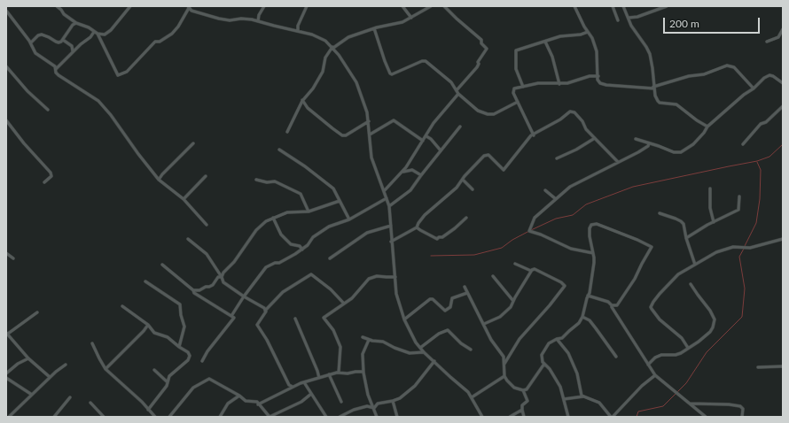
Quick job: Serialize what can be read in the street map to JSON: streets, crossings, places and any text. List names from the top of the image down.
{
  "scale_bar": "200 m"
}
